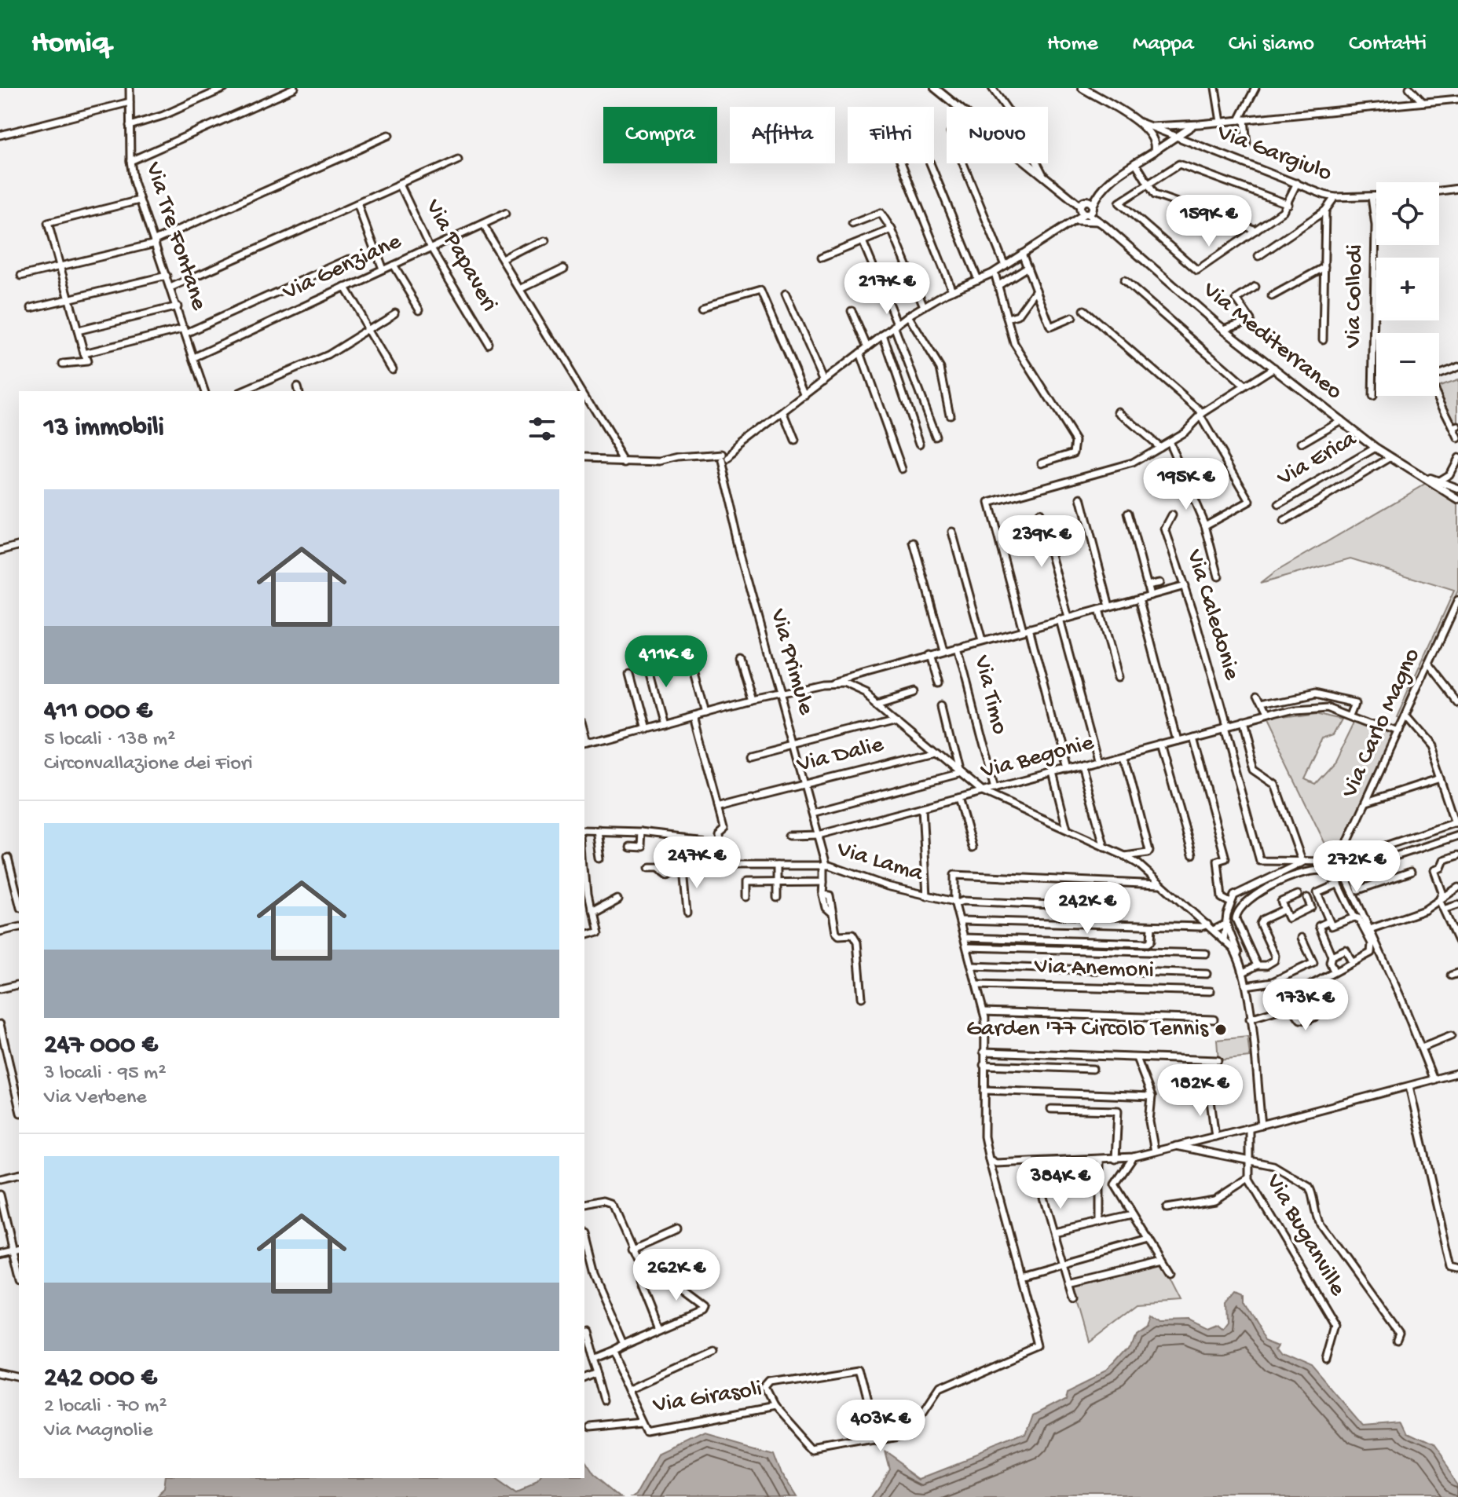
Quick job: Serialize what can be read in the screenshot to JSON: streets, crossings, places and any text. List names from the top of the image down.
{
  "streets": {
    "main road": ["Via Mediterraneo"],
    "street": [
      "Via Gargiulo",
      "Via Tre Fontane",
      "Via Papaveri",
      "Via Genziane",
      "Via Collodi",
      "Via Erica",
      "Via Caledonie",
      "Via Primule",
      "Via Timo",
      "Via Carlo Magno",
      "Via Dalie",
      "Via Begonie",
      "Via Lama",
      "Via Anemoni",
      "Via Buganville",
      "Via Girasoli"
    ]
  },
  "crossings": [
    ["Via Gargiulo", "Via Collodi"],
    ["Via Tre Fontane", "Via Genziane"],
    ["Via Papaveri", "Via Genziane"],
    ["Via Mediterraneo", "Via Erica"],
    ["Via Caledonie", "Via Begonie"],
    ["Via Primule", "Via Dalie"],
    ["Via Primule", "Via Begonie"],
    ["Via Primule", "Via Lama"],
    ["Via Timo", "Via Begonie"]
  ],
  "places": ["Garden '77 Circolo Tennis"],
  "page": {
    "header": "Homiq",
    "nav": [
      "Home",
      "Mappa",
      "Chi siamo",
      "Contatti"
    ],
    "chip": [
      "Compra",
      "Affitta",
      "Filtri",
      "Nuovo"
    ],
    "map_buttons": ["+", "−"],
    "price": [
      "159K €",
      "217K €",
      "195K €",
      "239K €",
      "411K €",
      "247K €",
      "272K €",
      "242K €",
      "173K €",
      "182K €",
      "384K €",
      "262K €",
      "403K €"
    ],
    "heading": "13 immobili",
    "list": [
      {
        "name": "411 000 €",
        "note": "5 locali · 138 m² · Circonvallazione dei Fiori"
      },
      {
        "name": "247 000 €",
        "note": "3 locali · 95 m² · Via Verbene"
      },
      {
        "name": "242 000 €",
        "note": "2 locali · 70 m² · Via Magnolie"
      }
    ]
  }
}
